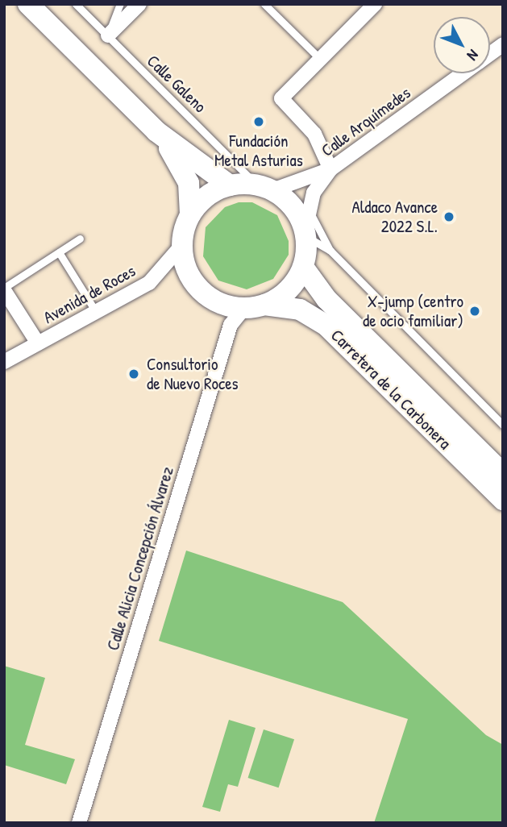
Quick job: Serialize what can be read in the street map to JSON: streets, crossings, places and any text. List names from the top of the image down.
{
  "streets": {
    "street": [
      "Calle Arquímedes",
      "Avenida de Roces",
      "Carretera de la Carbonera",
      "Calle Alicia Concepción Álvarez"
    ],
    "lane": ["Calle Galeno"]
  },
  "crossings": [
    ["Calle Galeno", "Calle Arquímedes"],
    ["Calle Galeno", "Avenida de Roces"],
    ["Calle Galeno", "Carretera de la Carbonera"],
    ["Calle Galeno", "Calle Alicia Concepción Álvarez"],
    ["Calle Arquímedes", "Avenida de Roces"],
    ["Calle Arquímedes", "Carretera de la Carbonera"],
    ["Calle Arquímedes", "Calle Alicia Concepción Álvarez"],
    ["Avenida de Roces", "Carretera de la Carbonera"],
    ["Avenida de Roces", "Calle Alicia Concepción Álvarez"],
    ["Carretera de la Carbonera", "Calle Alicia Concepción Álvarez"]
  ],
  "places": [
    "Fundación Metal Asturias",
    "Aldaco Avance 2022 S.L.",
    "X-jump (centro de ocio familiar)",
    "Consultorio de Nuevo Roces"
  ],
  "north": "bottom right"
}
